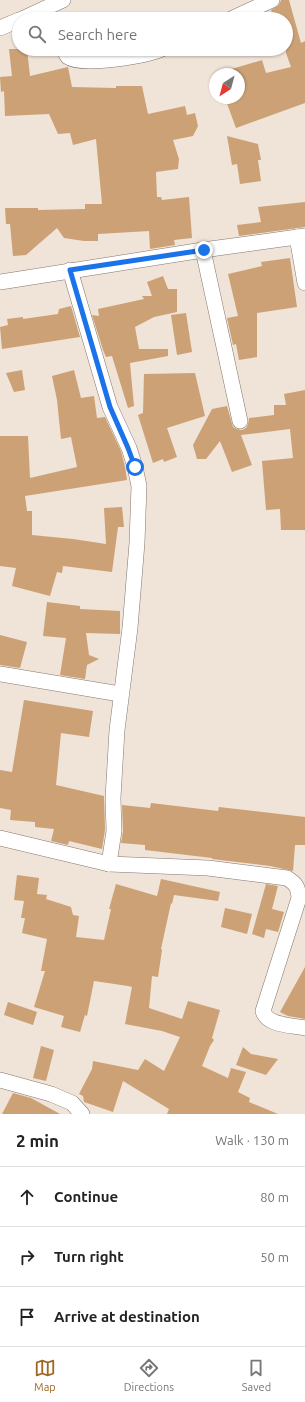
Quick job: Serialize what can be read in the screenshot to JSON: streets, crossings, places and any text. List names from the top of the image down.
{
  "north": "bottom left",
  "page": {
    "search": "Search here",
    "heading": ["2 min", "Walk · 130 m"],
    "list": [
      ["Continue", "80 m"],
      ["Turn right", "50 m"],
      "Arrive at destination"
    ],
    "nav": ["Map", "Directions", "Saved"]
  }
}
